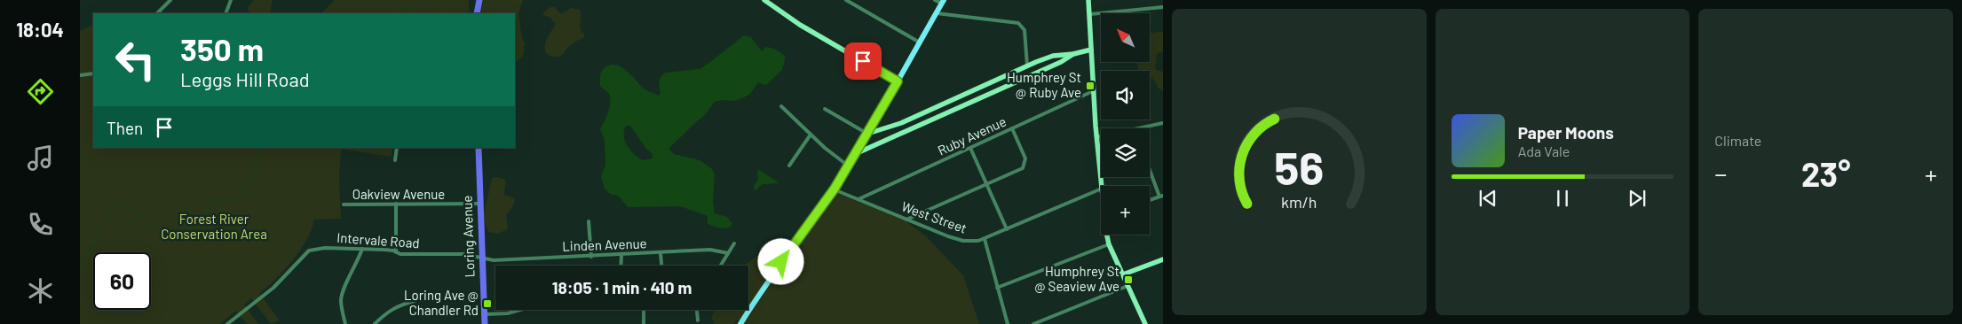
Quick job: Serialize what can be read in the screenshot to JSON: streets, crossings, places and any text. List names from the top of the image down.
{
  "streets": {
    "highway": ["Loring Avenue"],
    "street": [
      "Ruby Avenue",
      "Oakview Avenue",
      "West Street",
      "Intervale Road",
      "Linden Avenue"
    ]
  },
  "crossings": [
    ["Ruby Avenue", "West Street"],
    ["Oakview Avenue", "Loring Avenue"],
    ["Loring Avenue", "Intervale Road"],
    ["Loring Avenue", "Linden Avenue"],
    ["Intervale Road", "Linden Avenue"]
  ],
  "parks": ["Forest River Conservation Area"],
  "places": {
    "transit": ["Humphrey St @ Ruby Ave", "Humphrey St @ Seaview Ave", "Loring Ave @ Chandler Rd"]
  },
  "north": "top left",
  "page": {
    "tabs": "18:04",
    "tile": "Climate",
    "map_buttons": "+",
    "turn": ["350 m", "Leggs Hill Road"],
    "then": "Then",
    "song": ["Paper Moons", "Ada Vale"],
    "heat": ["−", "23°", "+"],
    "limit": "60",
    "trip": "18:05 · 1 min · 410 m",
    "gauge": ["56", "km/h"]
  }
}
